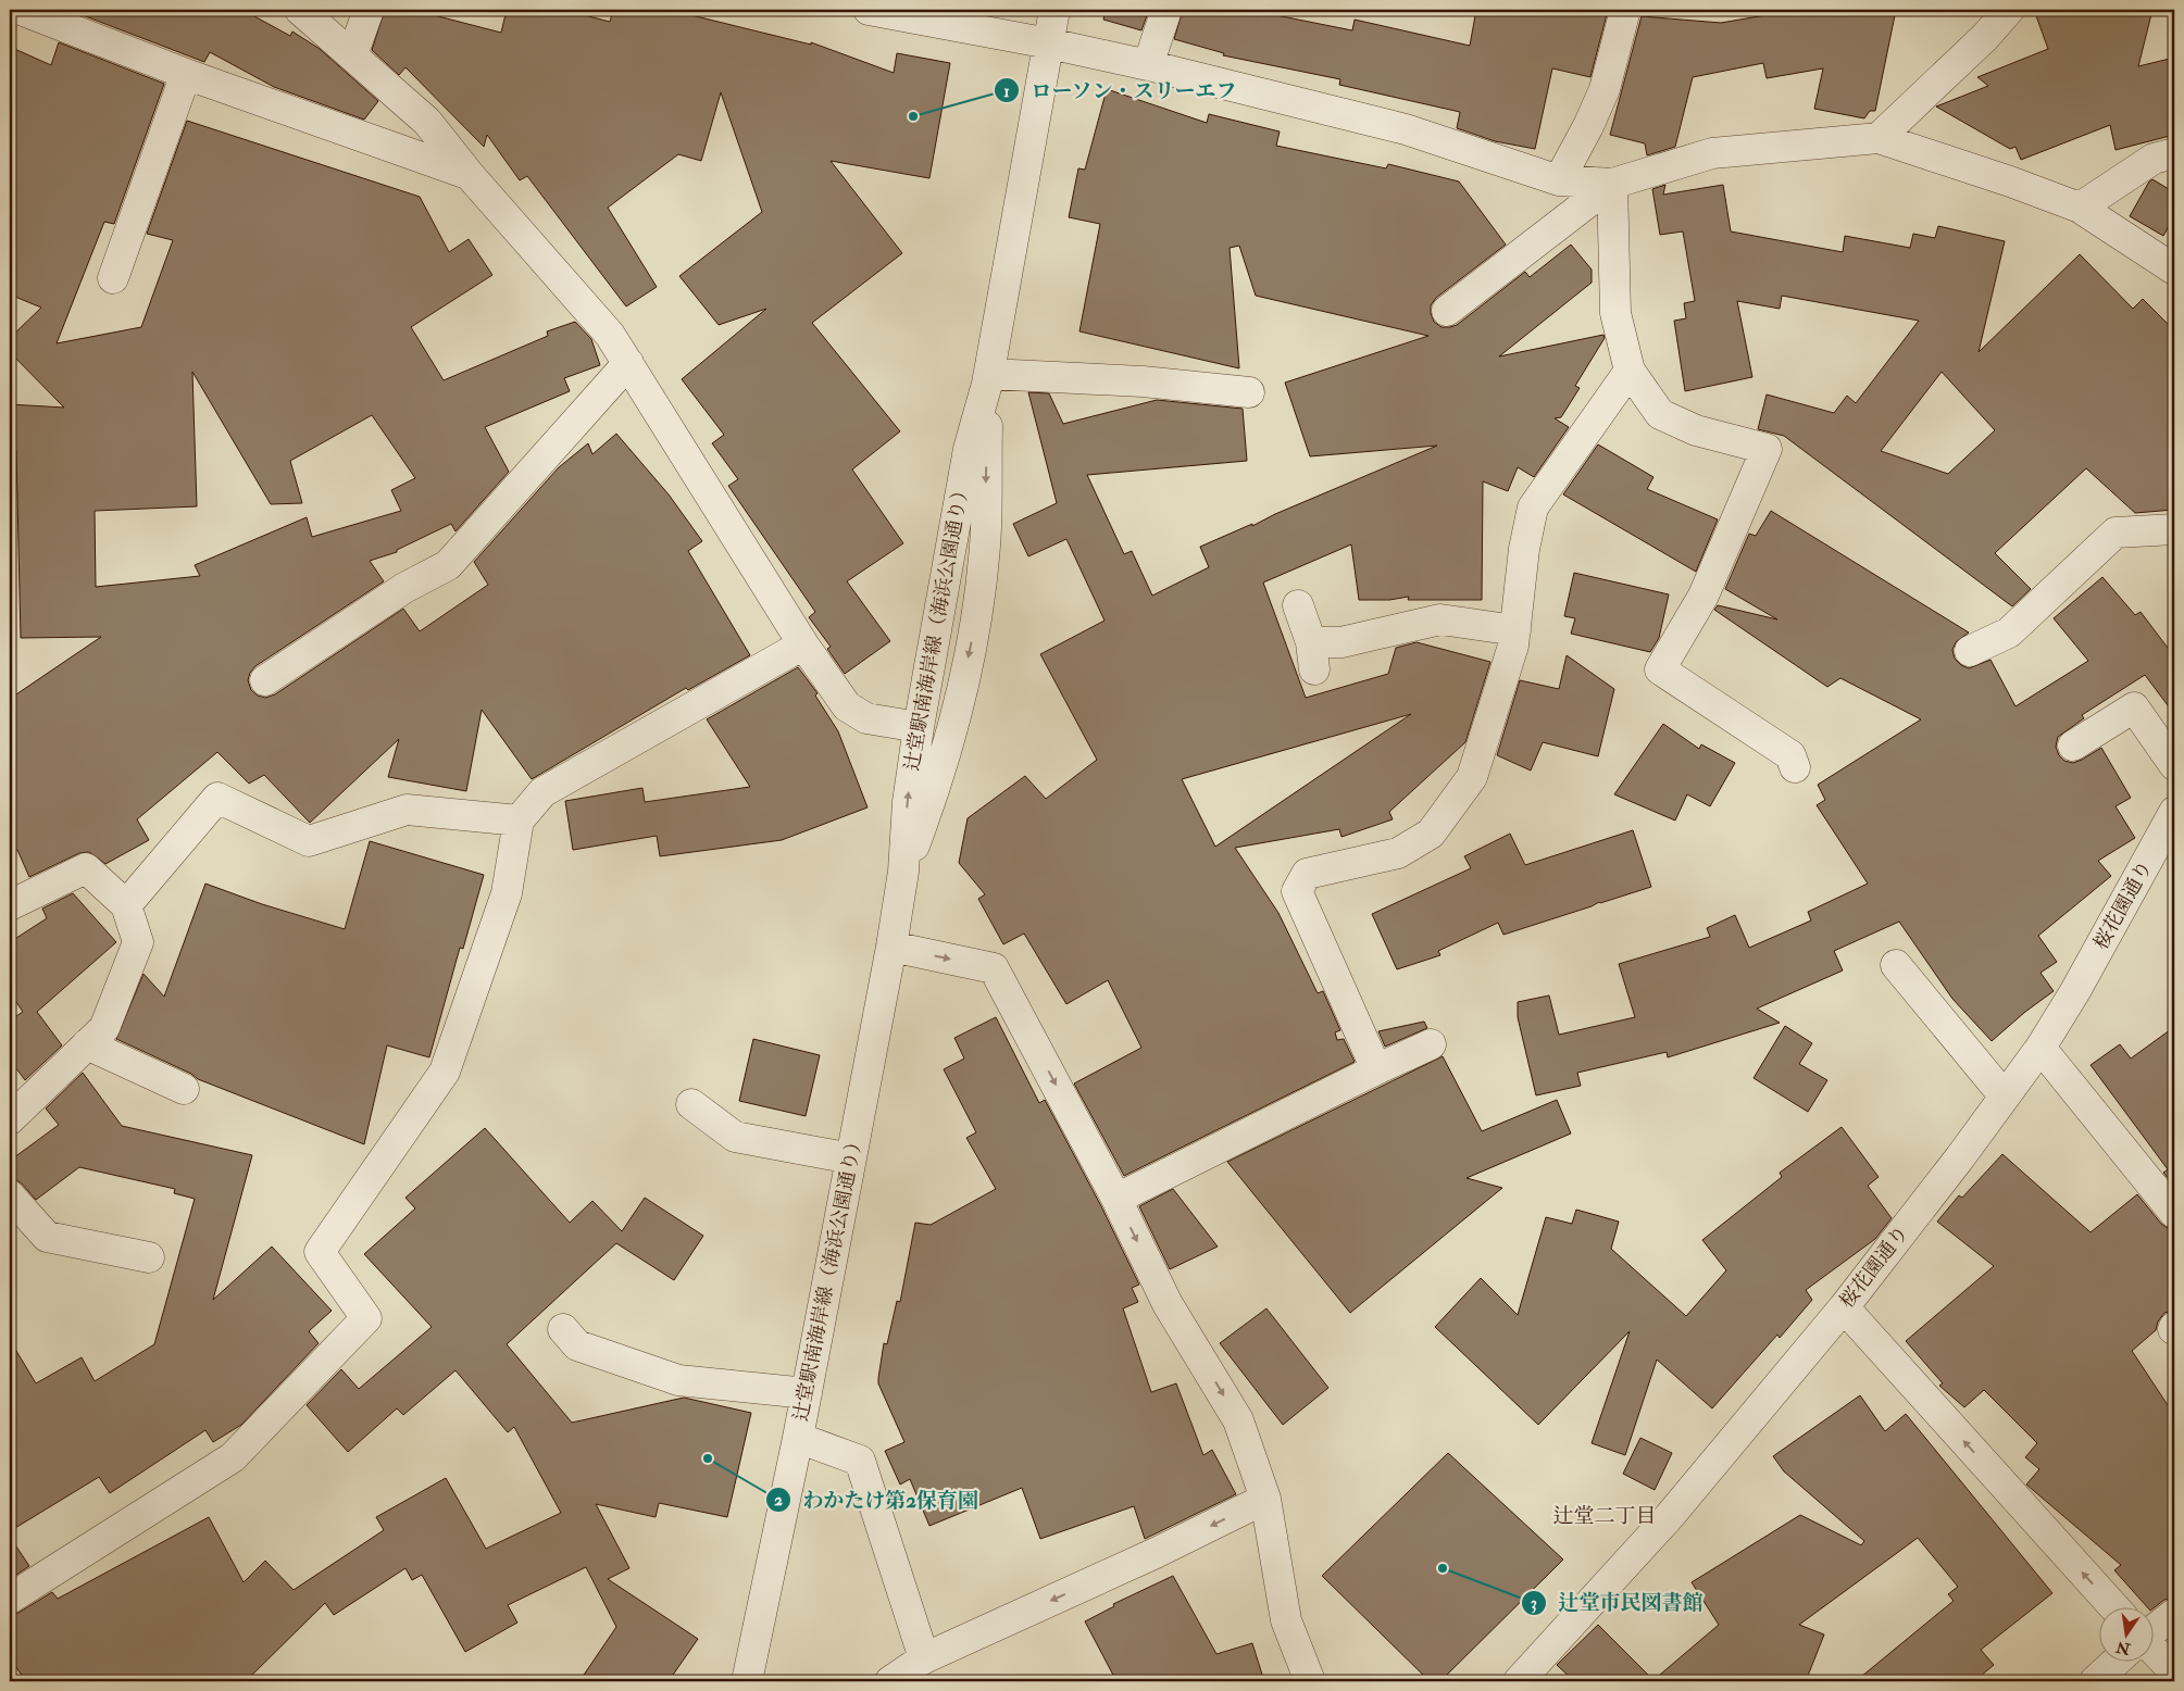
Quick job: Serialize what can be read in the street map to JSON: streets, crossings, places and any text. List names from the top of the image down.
{
  "streets": {
    "street": ["辻堂駅南海岸線（海浜公園通り）", "桜花園通り"]
  },
  "districts": ["辻堂二丁目"],
  "places": ["ローソン・スリーエフ", "わかたけ第2保育園", "辻堂市民図書館"],
  "north": "bottom"
}
